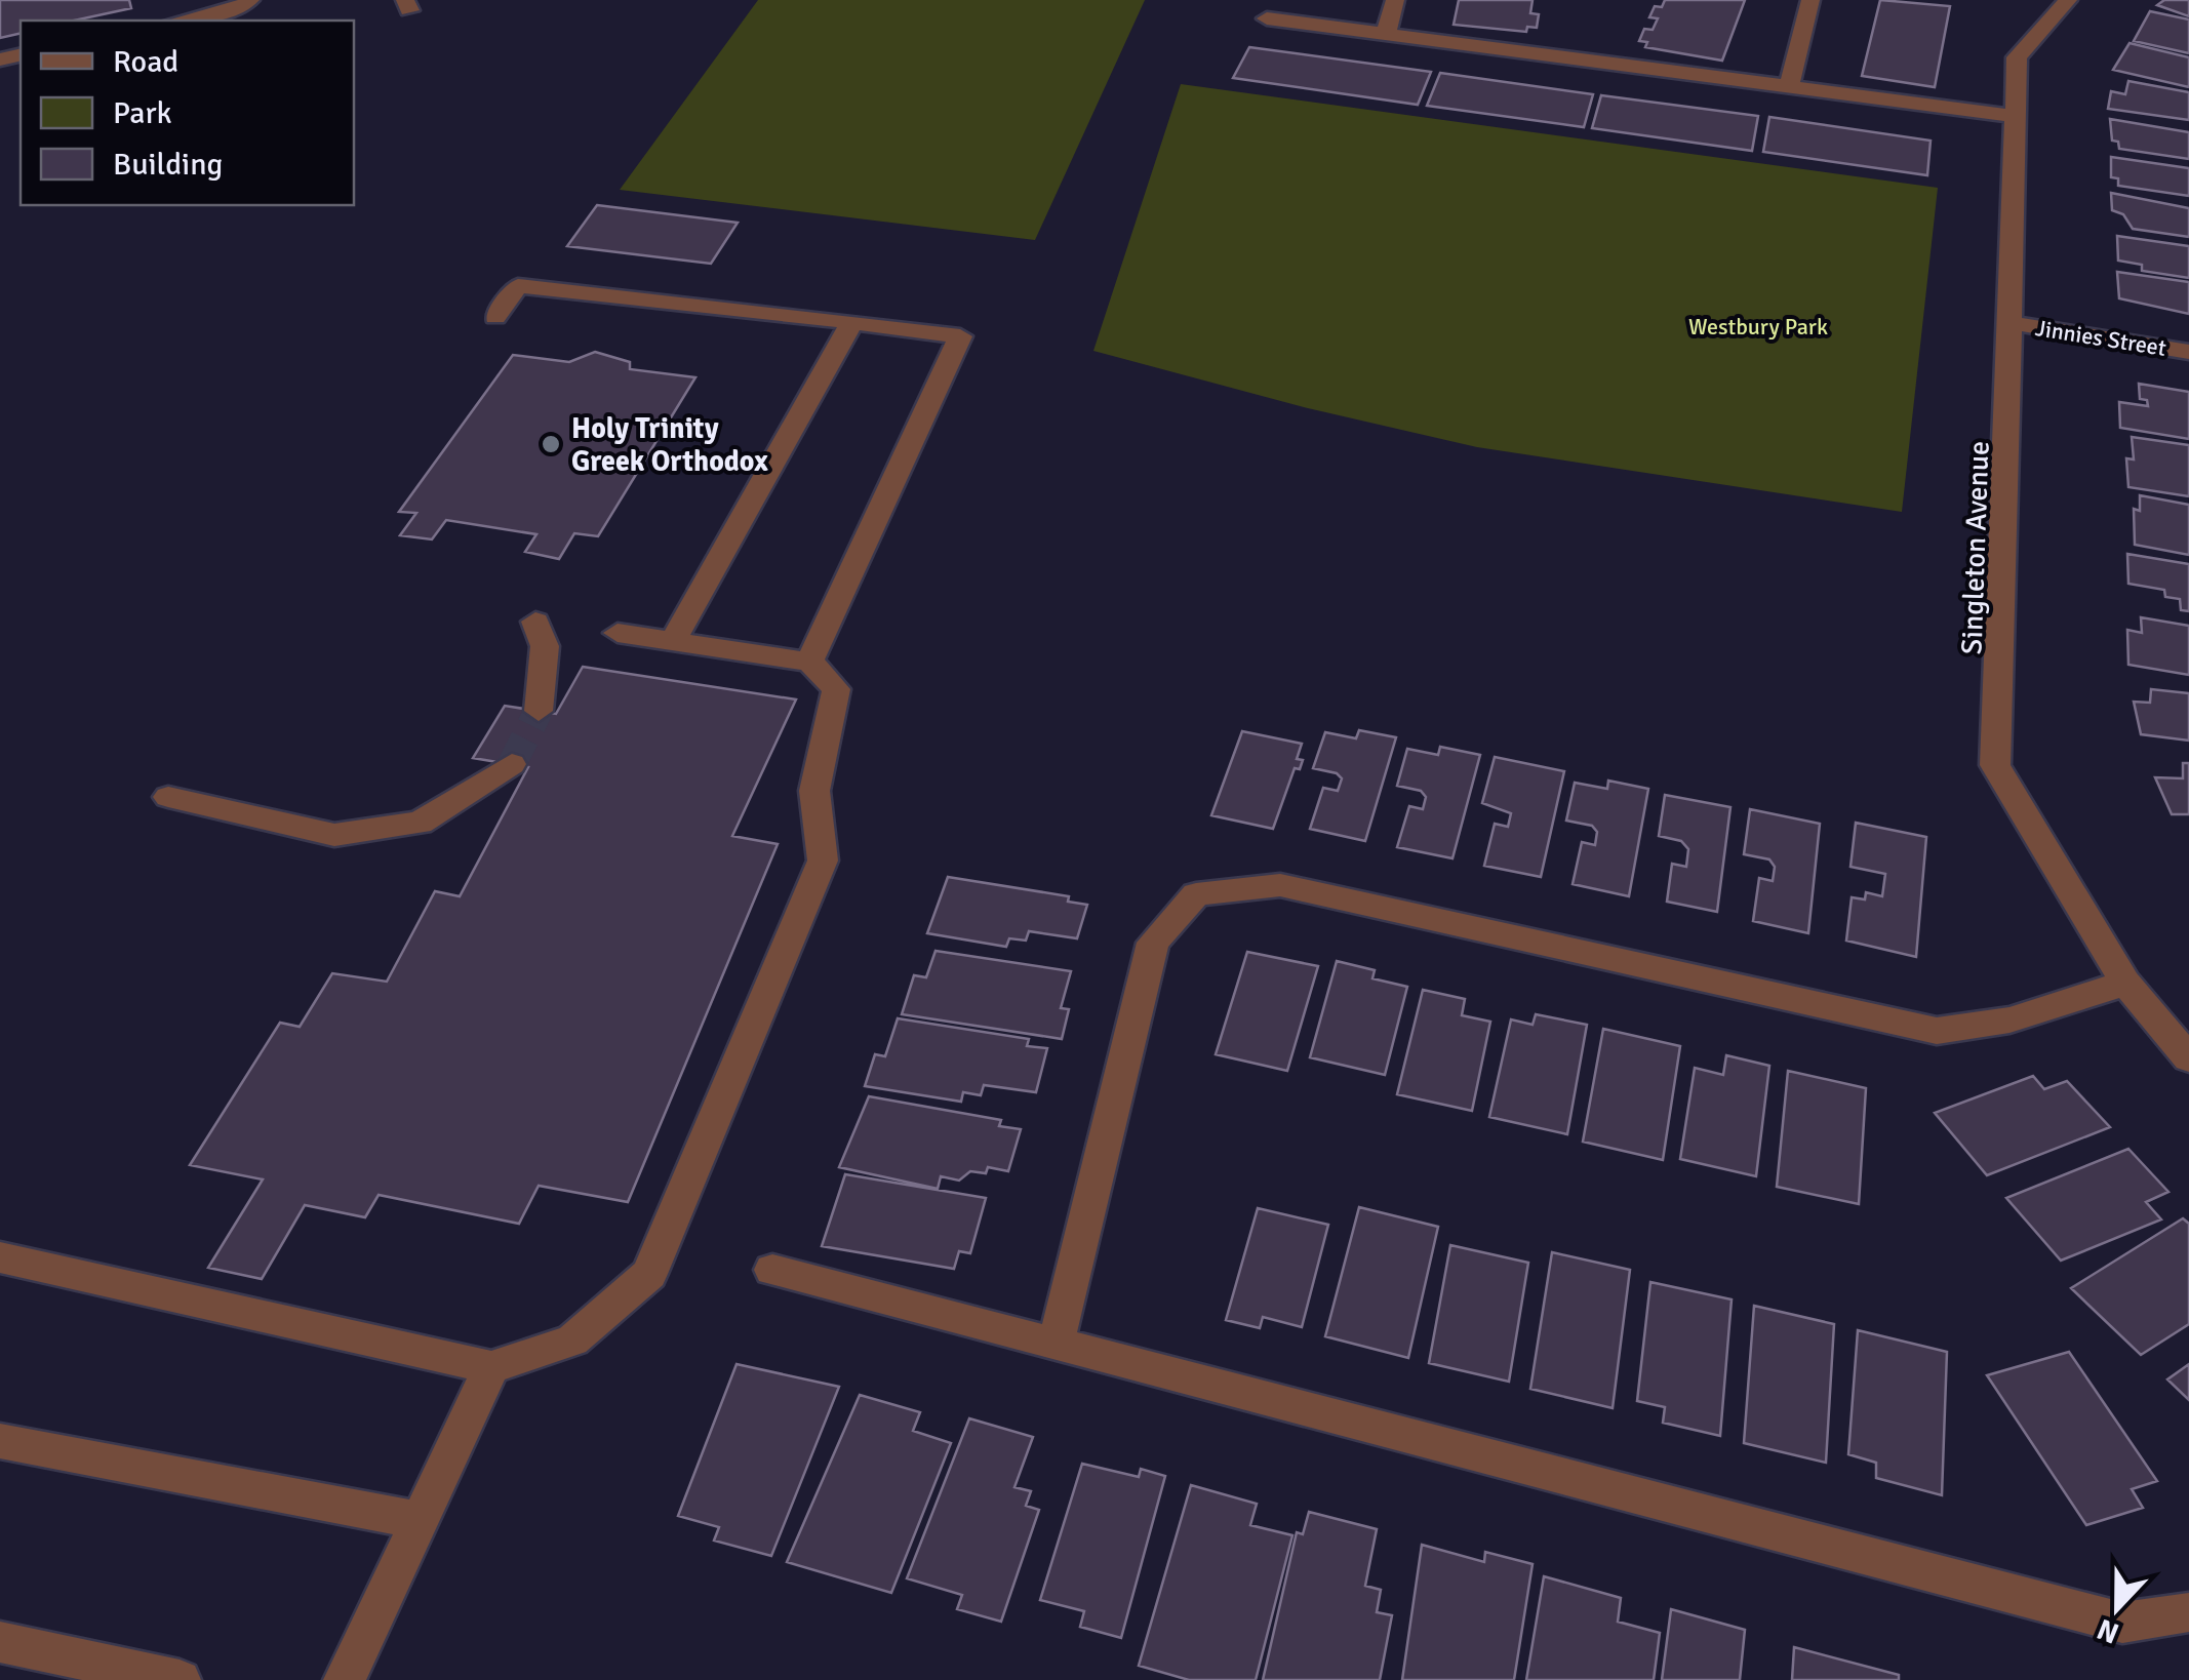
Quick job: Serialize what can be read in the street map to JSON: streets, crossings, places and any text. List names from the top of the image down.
{
  "streets": {
    "street": ["Jinnies Street", "Singleton Avenue"]
  },
  "crossings": [
    ["Jinnies Street", "Singleton Avenue"]
  ],
  "parks": ["Westbury Park"],
  "places": ["Holy Trinity Greek Orthodox"],
  "legend": ["Road", "Park", "Building"],
  "north": "bottom"
}
